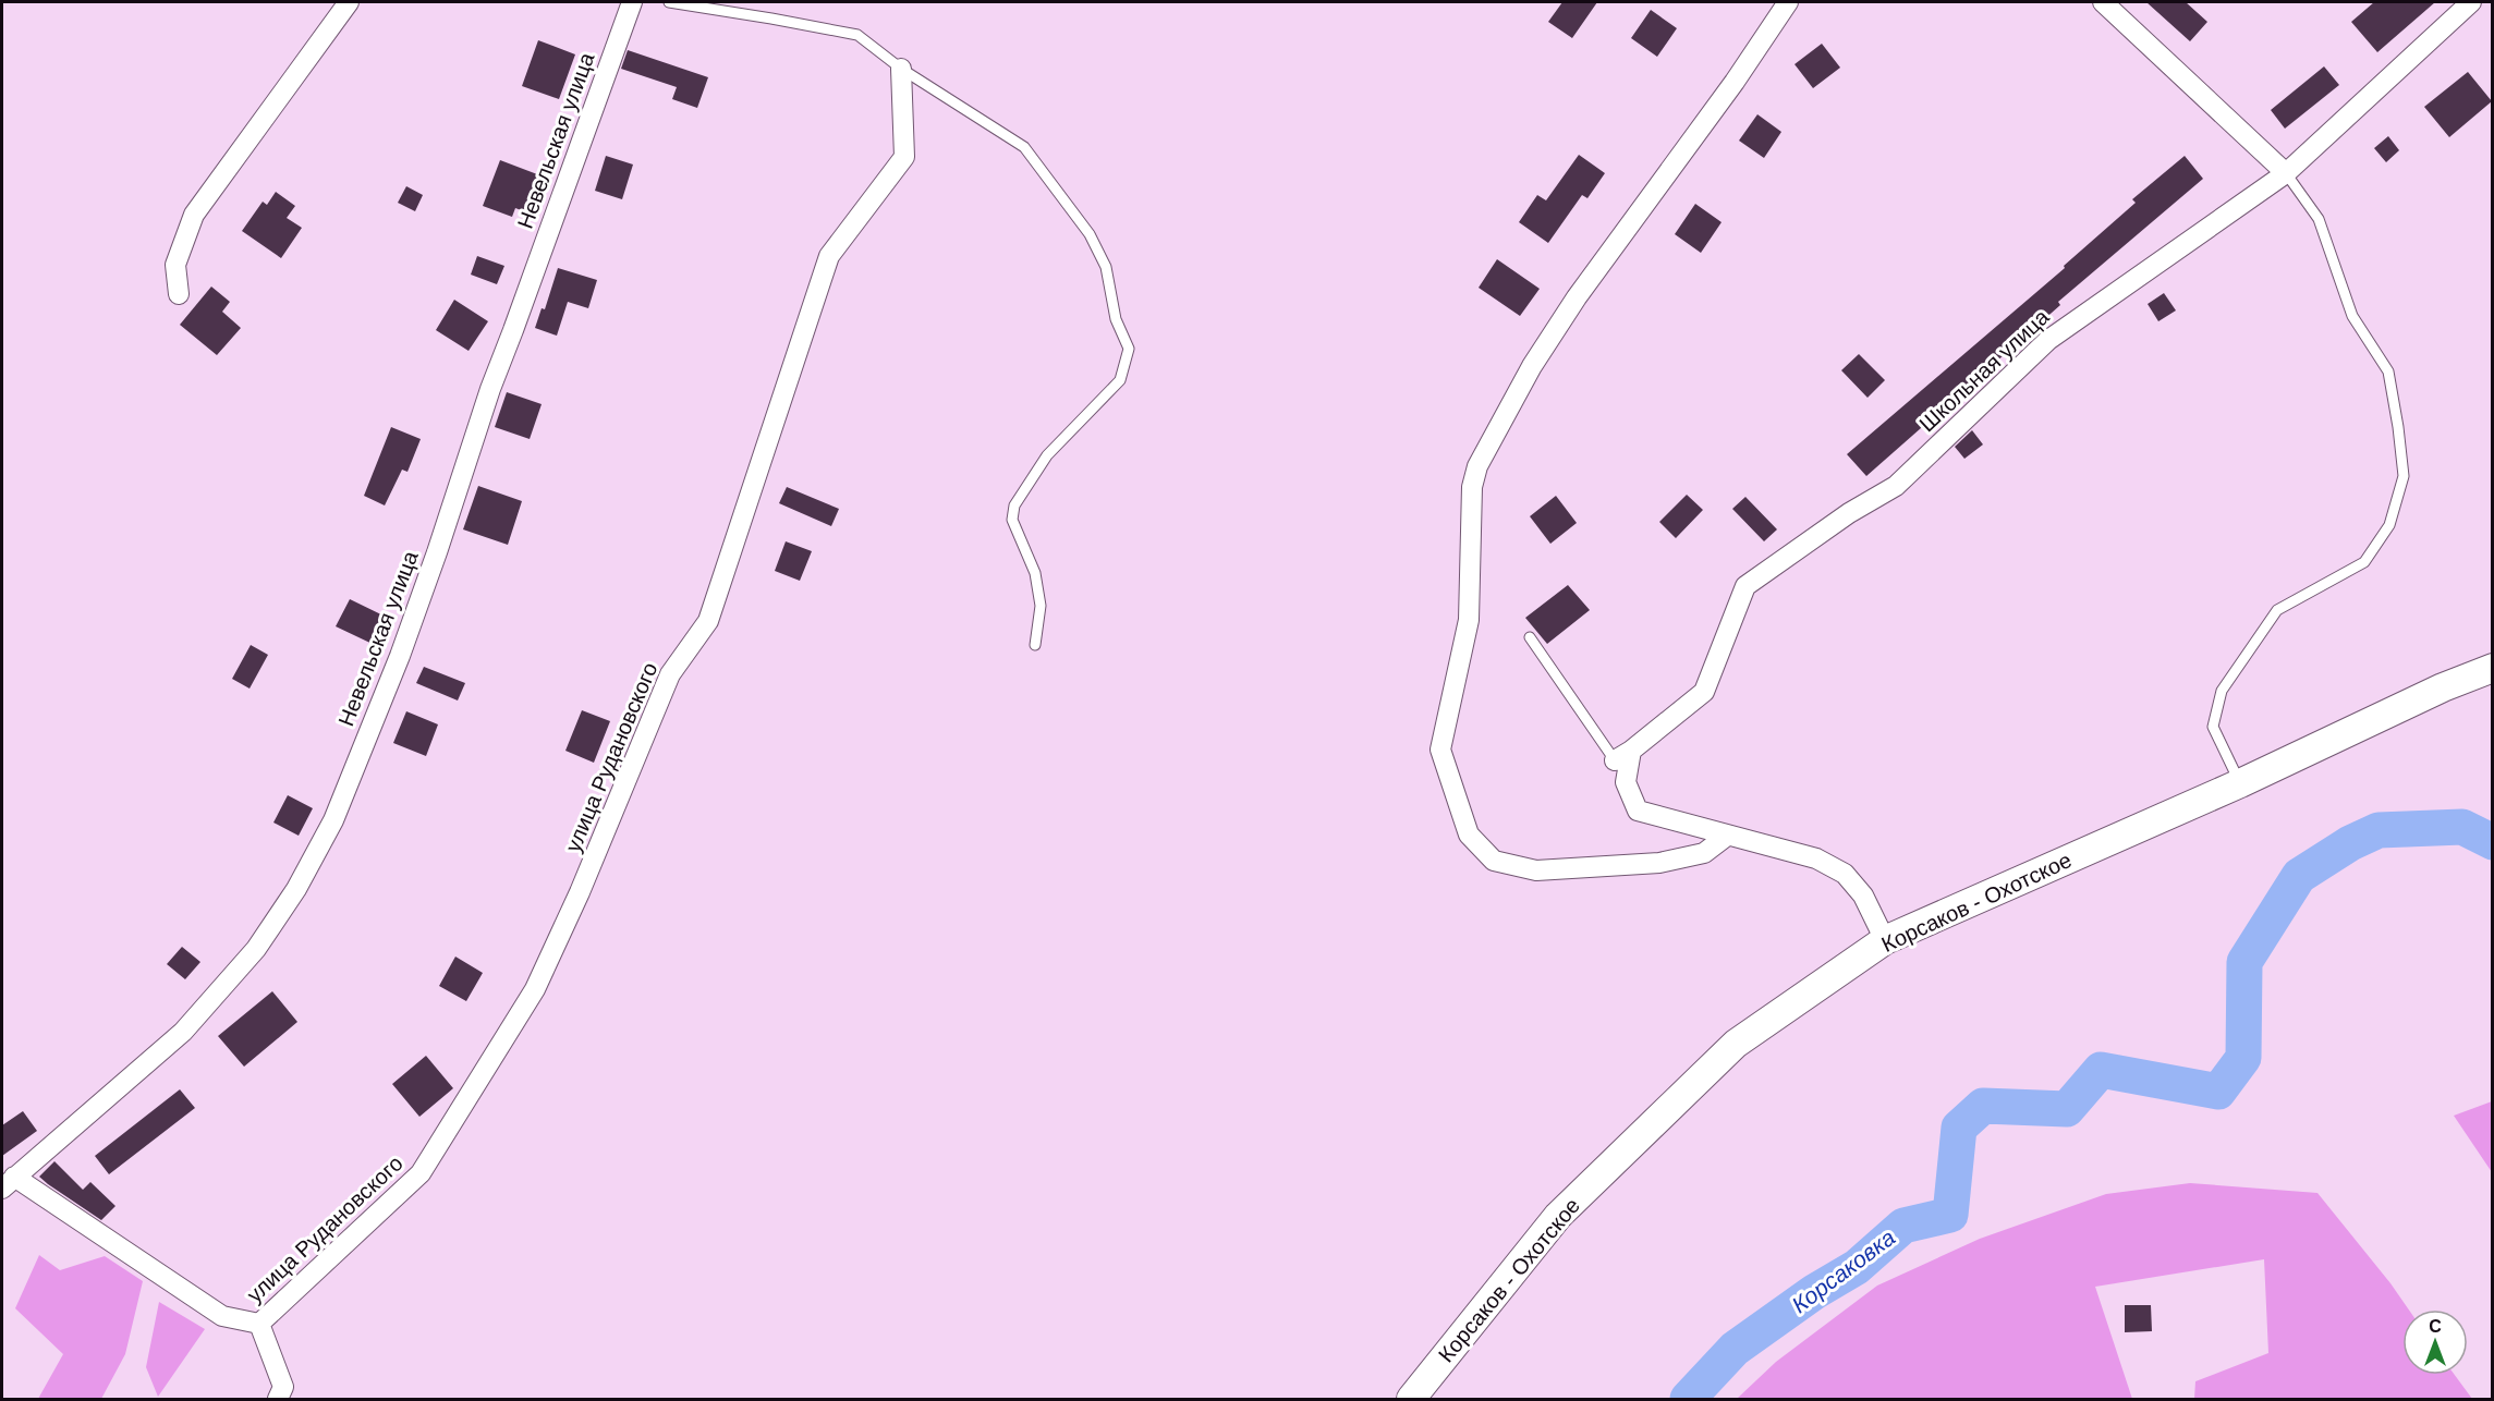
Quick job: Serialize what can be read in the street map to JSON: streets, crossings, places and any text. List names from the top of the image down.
{
  "streets": {
    "street": [
      "Невельская улица",
      "Школьная улица",
      "улица Рудановского",
      "Корсаков - Охотское"
    ]
  },
  "water": ["Корсаковка"],
  "north": "top"
}
